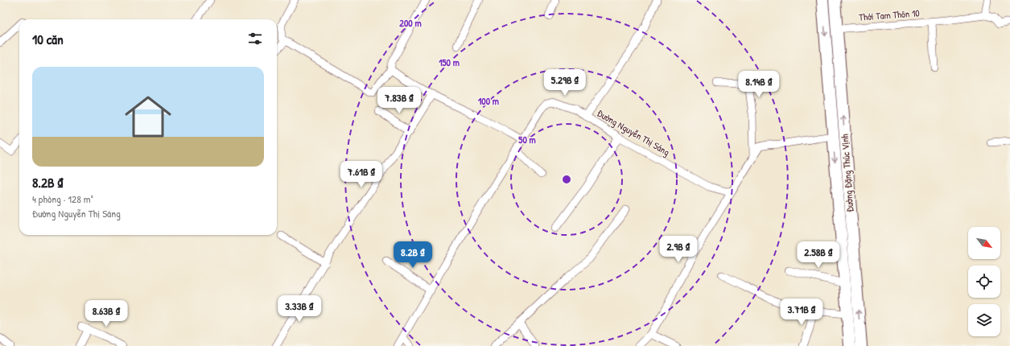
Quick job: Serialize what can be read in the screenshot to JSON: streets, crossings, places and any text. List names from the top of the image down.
{
  "streets": {
    "main road": ["Đường Đặng Thúc Vịnh"],
    "street": ["Thới Tam Thôn 10", "Đường Nguyễn Thị Sáng"]
  },
  "crossings": [
    ["Thới Tam Thôn 10", "Đường Đặng Thúc Vịnh"]
  ],
  "north": "bottom right",
  "page": {
    "heading": "10 căn",
    "list": [
      {
        "name": "8.2B ₫",
        "note": "4 phòng · 128 m² · Đường Nguyễn Thị Sáng"
      }
    ],
    "price": [
      "5.29B ₫",
      "8.14B ₫",
      "7.83B ₫",
      "7.61B ₫",
      "2.9B ₫",
      "8.2B ₫",
      "2.58B ₫",
      "3.33B ₫",
      "3.71B ₫",
      "8.63B ₫"
    ]
  },
  "rings": [
    "200 m",
    "150 m",
    "100 m",
    "50 m"
  ]
}
